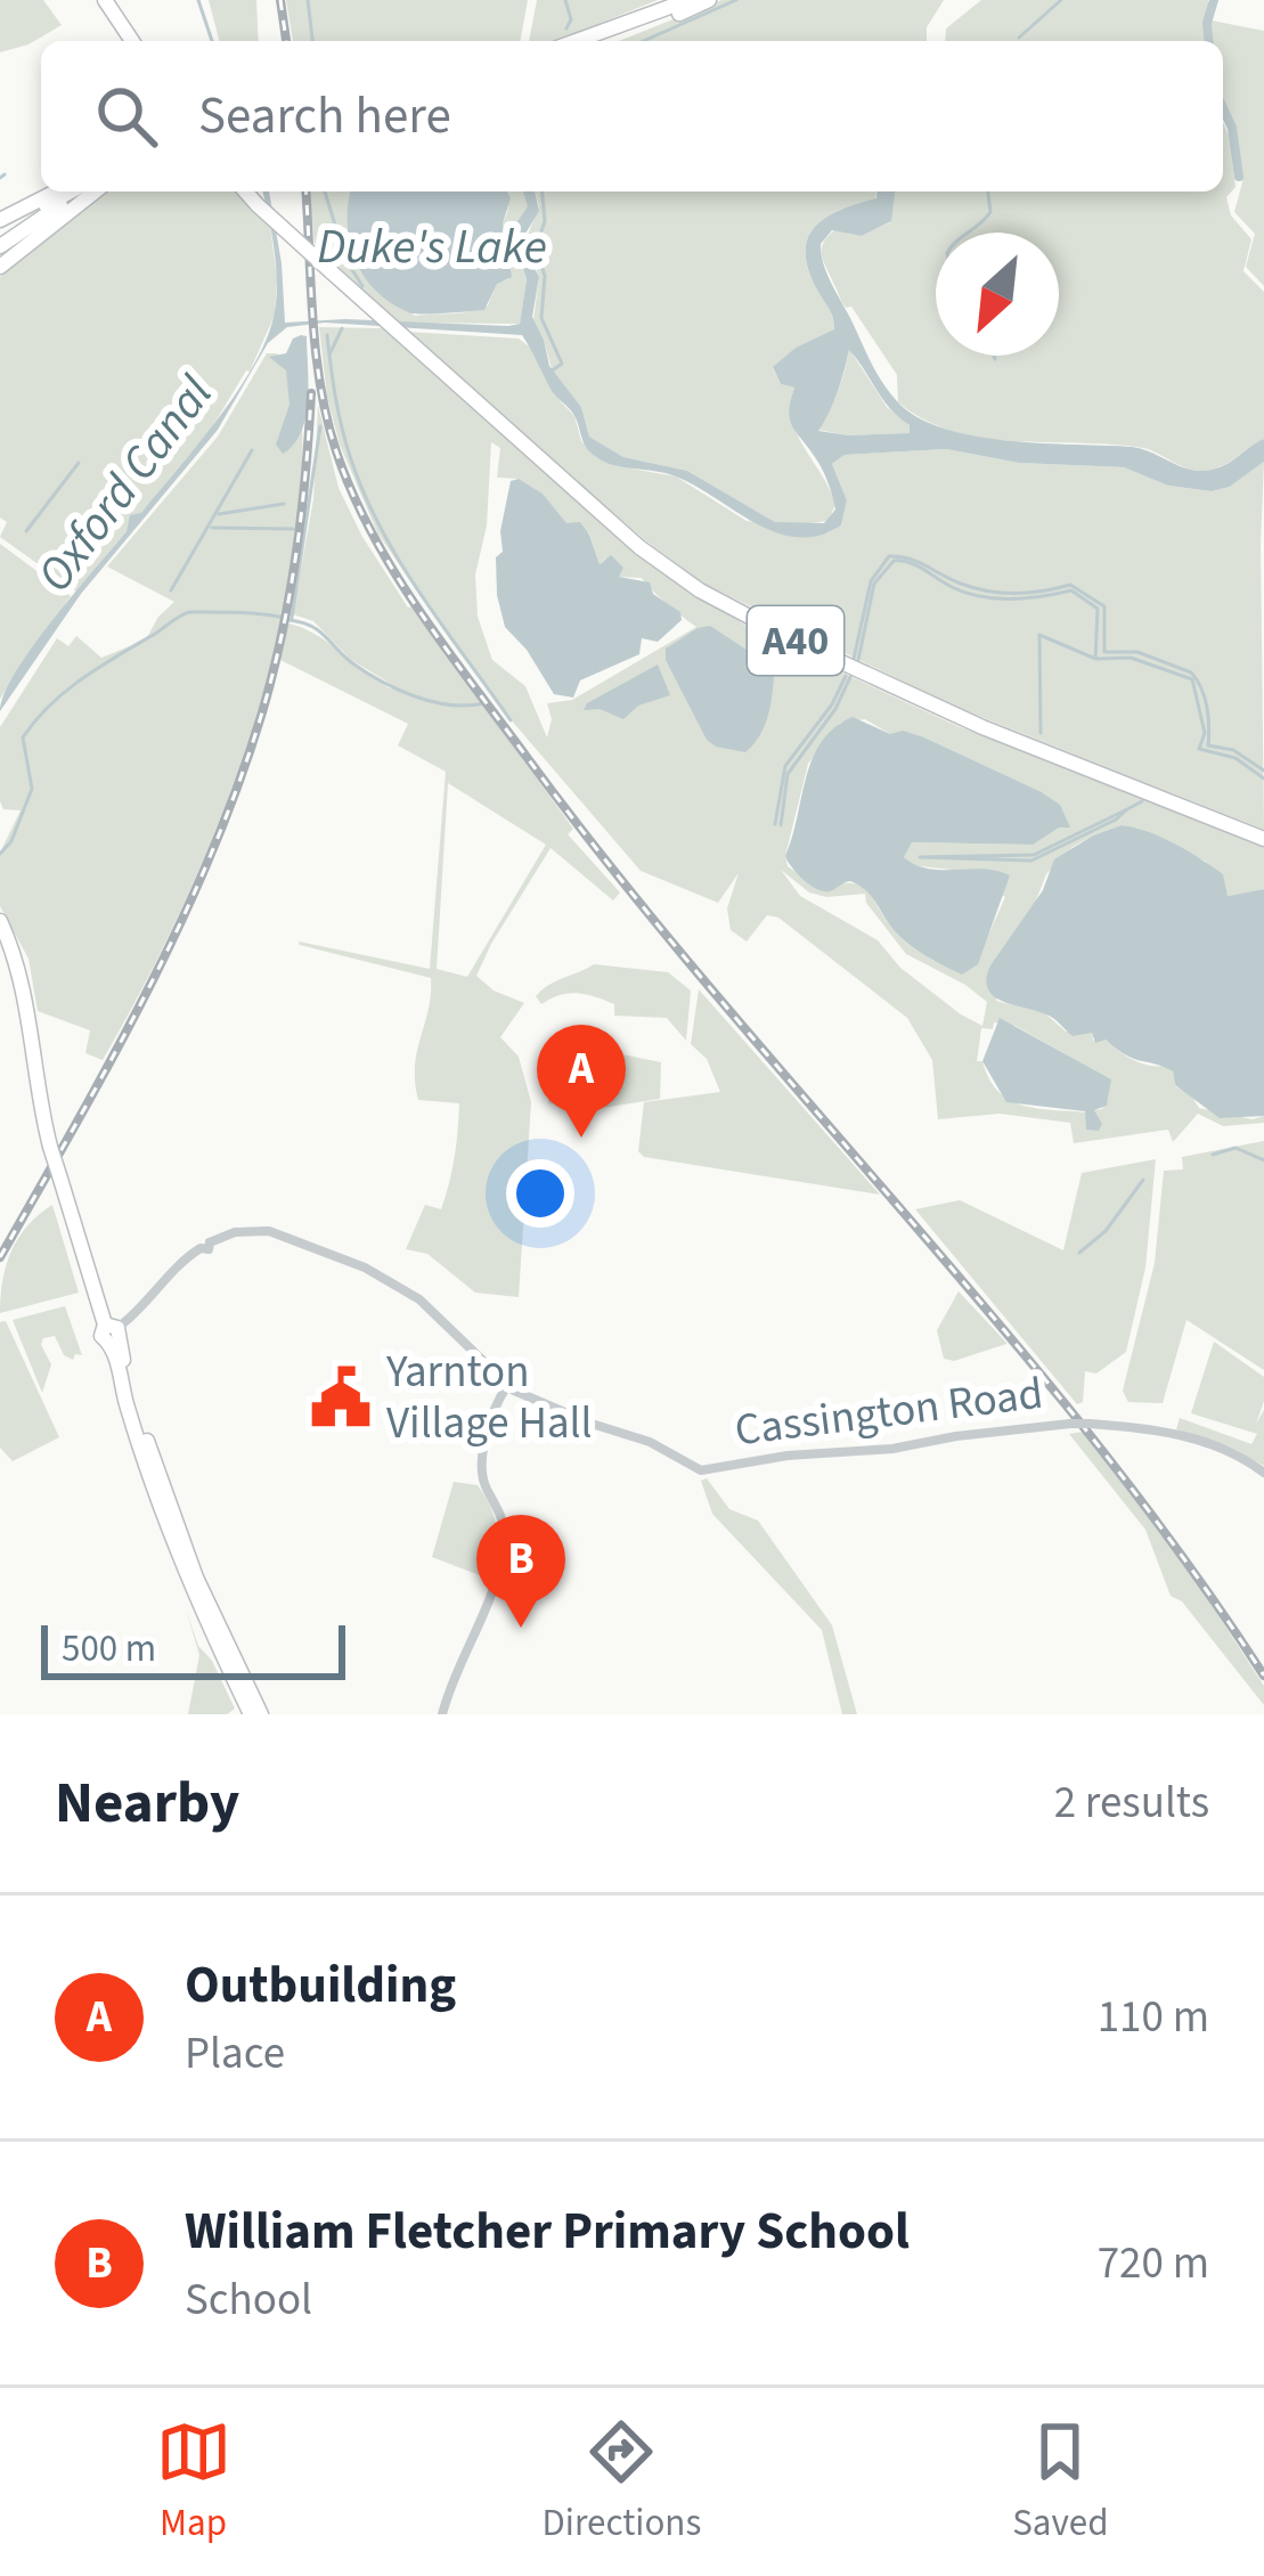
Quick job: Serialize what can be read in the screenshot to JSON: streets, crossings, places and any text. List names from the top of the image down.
{
  "streets": {
    "highway": ["A40"],
    "street": ["Cassington Road"]
  },
  "water": ["Duke's Lake", "Oxford Canal"],
  "places": {
    "public building": ["Yarnton Village Hall"]
  },
  "scale_bar": "500 m",
  "north": "bottom left",
  "page": {
    "search": "Search here",
    "pins": ["A", "B"],
    "scale": "500 m",
    "heading": ["Nearby", "2 results"],
    "list": [
      {
        "mark": "A",
        "name": "Outbuilding",
        "note": "Place",
        "value": "110 m"
      },
      {
        "mark": "B",
        "name": "William Fletcher Primary School",
        "note": "School",
        "value": "720 m"
      }
    ],
    "nav": ["Map", "Directions", "Saved"]
  }
}
